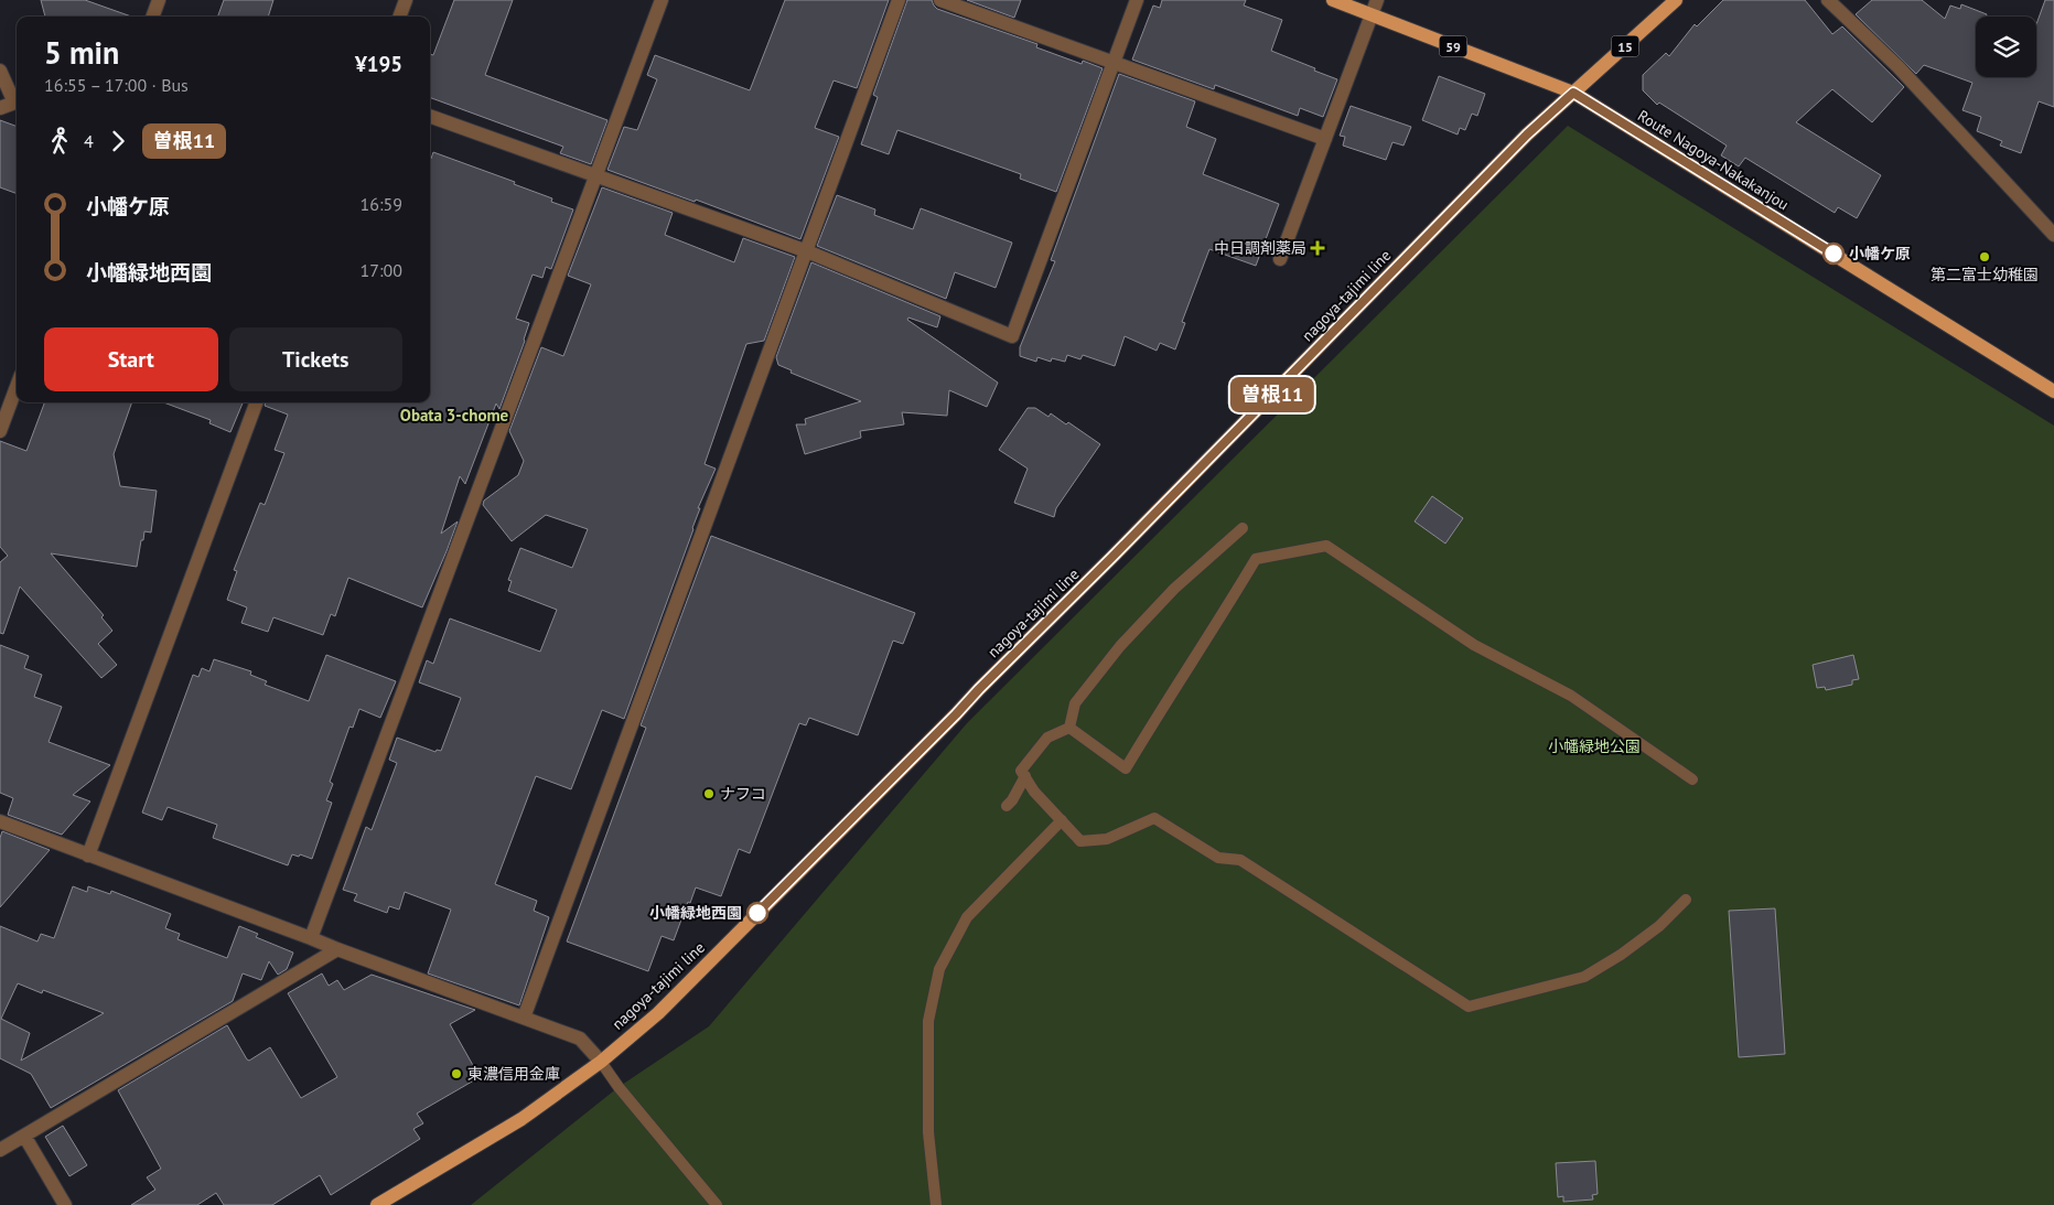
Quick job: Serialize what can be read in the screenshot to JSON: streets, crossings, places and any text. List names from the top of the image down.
{
  "streets": {
    "main road": [
      "59",
      "15",
      "Route Nagoya-Nakakanjou",
      "nagoya-tajimi line"
    ]
  },
  "crossings": [
    ["Route Nagoya-Nakakanjou", "nagoya-tajimi line"]
  ],
  "districts": ["Obata 3-chome"],
  "parks": ["小幡緑地公園"],
  "places": {
    "health": ["中日調剤薬局"],
    "other": [
      "小幡ケ原",
      "第二富士幼稚園",
      "ナフコ",
      "小幡緑地西園",
      "東濃信用金庫"
    ]
  },
  "lines": ["bus line 曽根11"],
  "page": {
    "on_map": "曽根11",
    "heading": ["5 min", "16:55 – 17:00 · Bus", "¥195"],
    "legs": ["4", "曽根11"],
    "list": [
      {
        "name": "小幡ケ原",
        "value": "16:59"
      },
      {
        "name": "小幡緑地西園",
        "value": "17:00"
      }
    ],
    "buttons": ["Start", "Tickets"]
  }
}
